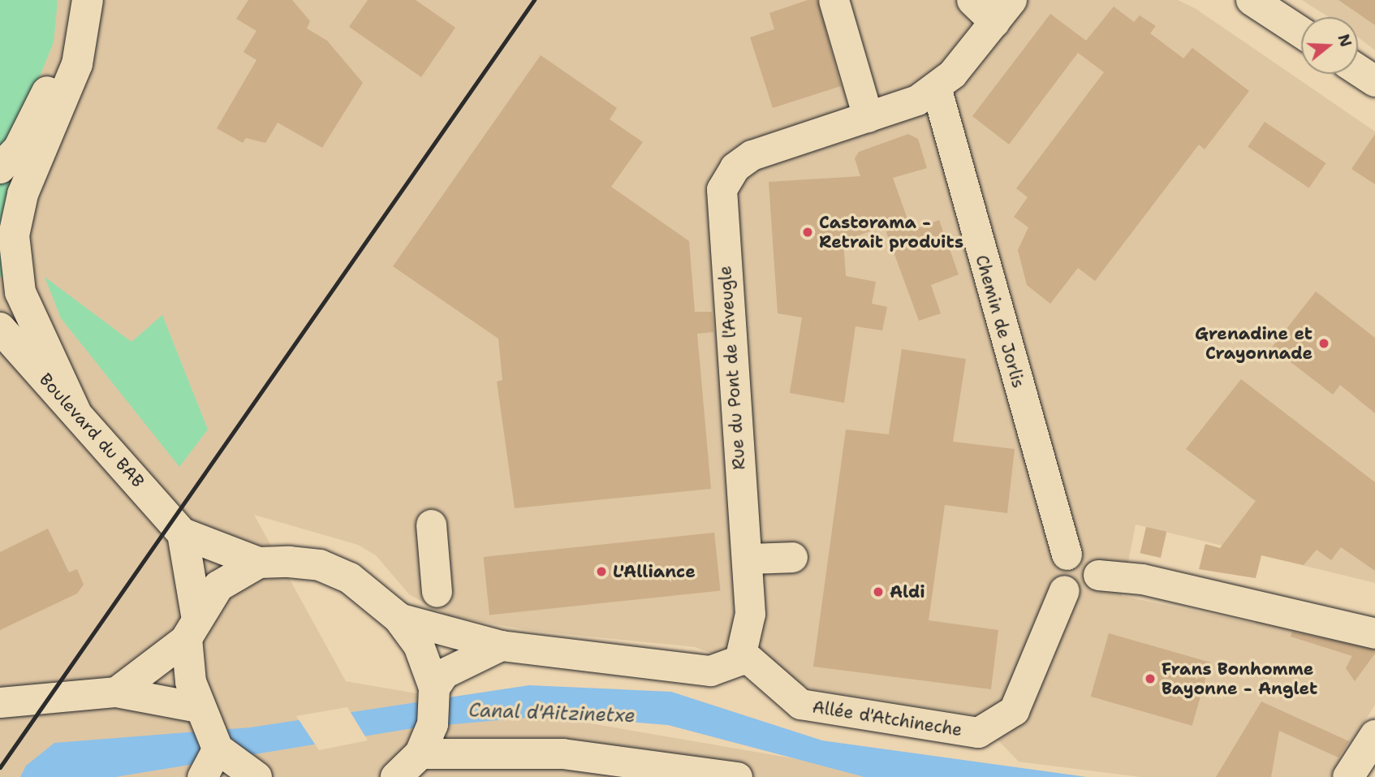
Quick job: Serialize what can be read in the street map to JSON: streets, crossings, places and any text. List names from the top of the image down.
{
  "streets": {
    "main road": ["Boulevard du BAB"],
    "street": ["Chemin de Jorlis", "Rue du Pont de l'Aveugle", "Allée d'Atchineche"]
  },
  "crossings": [
    ["Chemin de Jorlis", "Rue du Pont de l'Aveugle"],
    ["Chemin de Jorlis", "Allée d'Atchineche"],
    ["Rue du Pont de l'Aveugle", "Allée d'Atchineche"]
  ],
  "water": ["Canal d'Aitzinetxe"],
  "places": [
    "Castorama - Retrait produits",
    "Grenadine et Crayonnade",
    "L'Alliance",
    "Aldi",
    "Frans Bonhomme Bayonne - Anglet"
  ],
  "north": "right"
}
